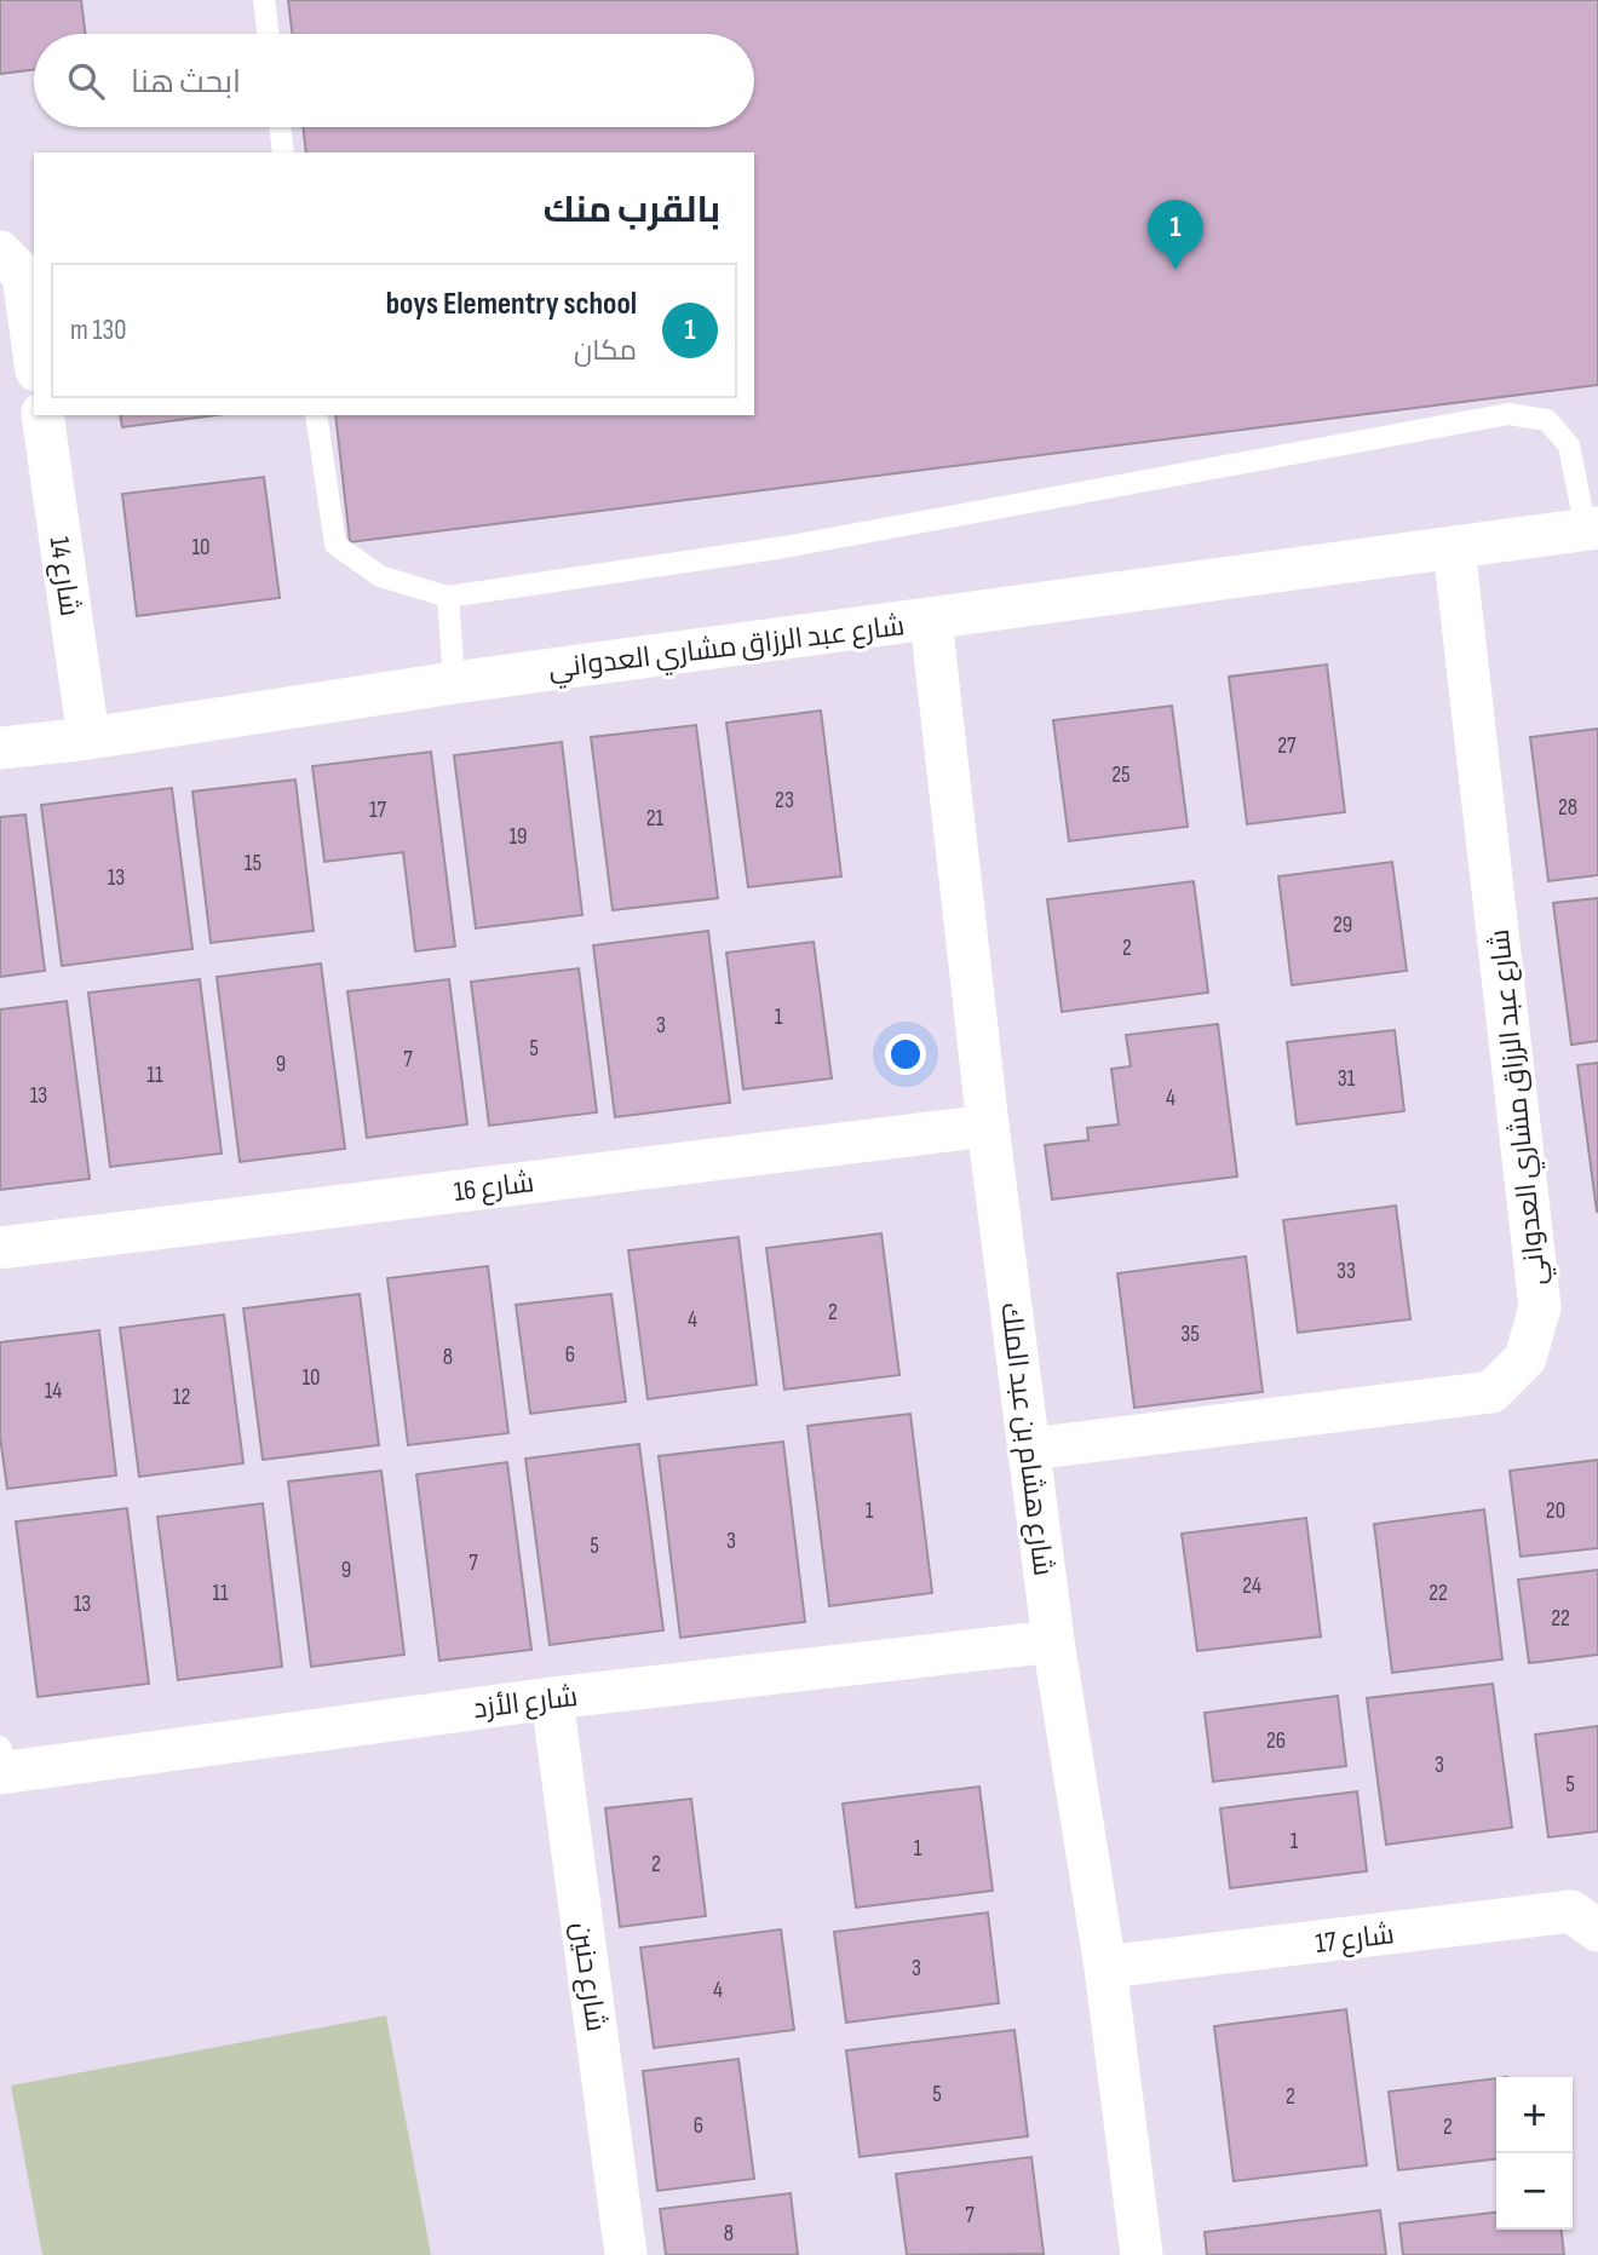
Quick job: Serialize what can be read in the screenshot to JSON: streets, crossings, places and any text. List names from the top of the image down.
{
  "streets": {
    "street": [
      "شارع 14",
      "شارع عبد الرزاق مشاري العدواني",
      "شارع 16",
      "شارع هشام بن عبد الملك",
      "شارع الأزد",
      "شارع 17",
      "شارع حنين"
    ]
  },
  "crossings": [
    ["شارع 14", "شارع عبد الرزاق مشاري العدواني"],
    ["شارع عبد الرزاق مشاري العدواني", "شارع هشام بن عبد الملك"],
    ["شارع 16", "شارع هشام بن عبد الملك"],
    ["شارع هشام بن عبد الملك", "شارع الأزد"],
    ["شارع هشام بن عبد الملك", "شارع 17"],
    ["شارع الأزد", "شارع حنين"]
  ],
  "house_numbers": [
    "10",
    "27",
    "25",
    "23",
    "28",
    "17",
    "21",
    "19",
    "15",
    "13",
    "29",
    "2",
    "1",
    "3",
    "5",
    "7",
    "9",
    "11",
    "31",
    "13",
    "4",
    "33",
    "2",
    "4",
    "35",
    "6",
    "8",
    "10",
    "14",
    "12",
    "1",
    "20",
    "3",
    "5",
    "7",
    "9",
    "24",
    "11",
    "22",
    "13",
    "22",
    "26",
    "3",
    "5",
    "1",
    "1",
    "2",
    "3",
    "4",
    "5",
    "2",
    "6",
    "2",
    "7",
    "8"
  ],
  "page": {
    "search": "ابحث هنا",
    "heading": "بالقرب منك",
    "pins": "1",
    "list": [
      {
        "mark": "1",
        "name": "boys Elementry school",
        "note": "مكان",
        "value": "130 m"
      }
    ],
    "map_buttons": ["+", "−"]
  }
}
